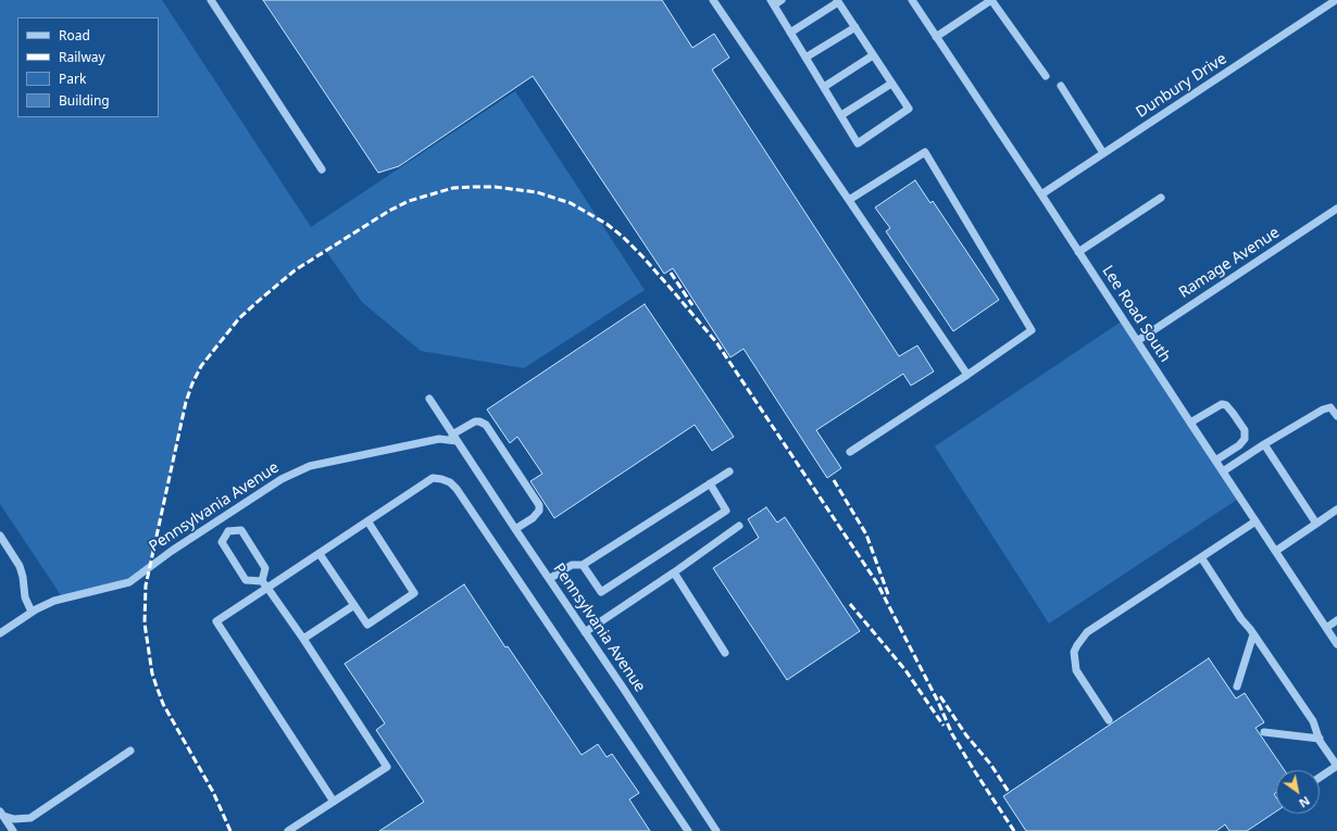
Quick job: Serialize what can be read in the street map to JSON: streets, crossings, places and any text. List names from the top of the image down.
{
  "streets": {
    "street": [
      "Dunbury Drive",
      "Ramage Avenue",
      "Lee Road South",
      "Pennsylvania Avenue"
    ]
  },
  "crossings": [
    ["Dunbury Drive", "Lee Road South"],
    ["Ramage Avenue", "Lee Road South"]
  ],
  "legend": [
    "Road",
    "Railway",
    "Park",
    "Building"
  ],
  "north": "bottom right"
}
